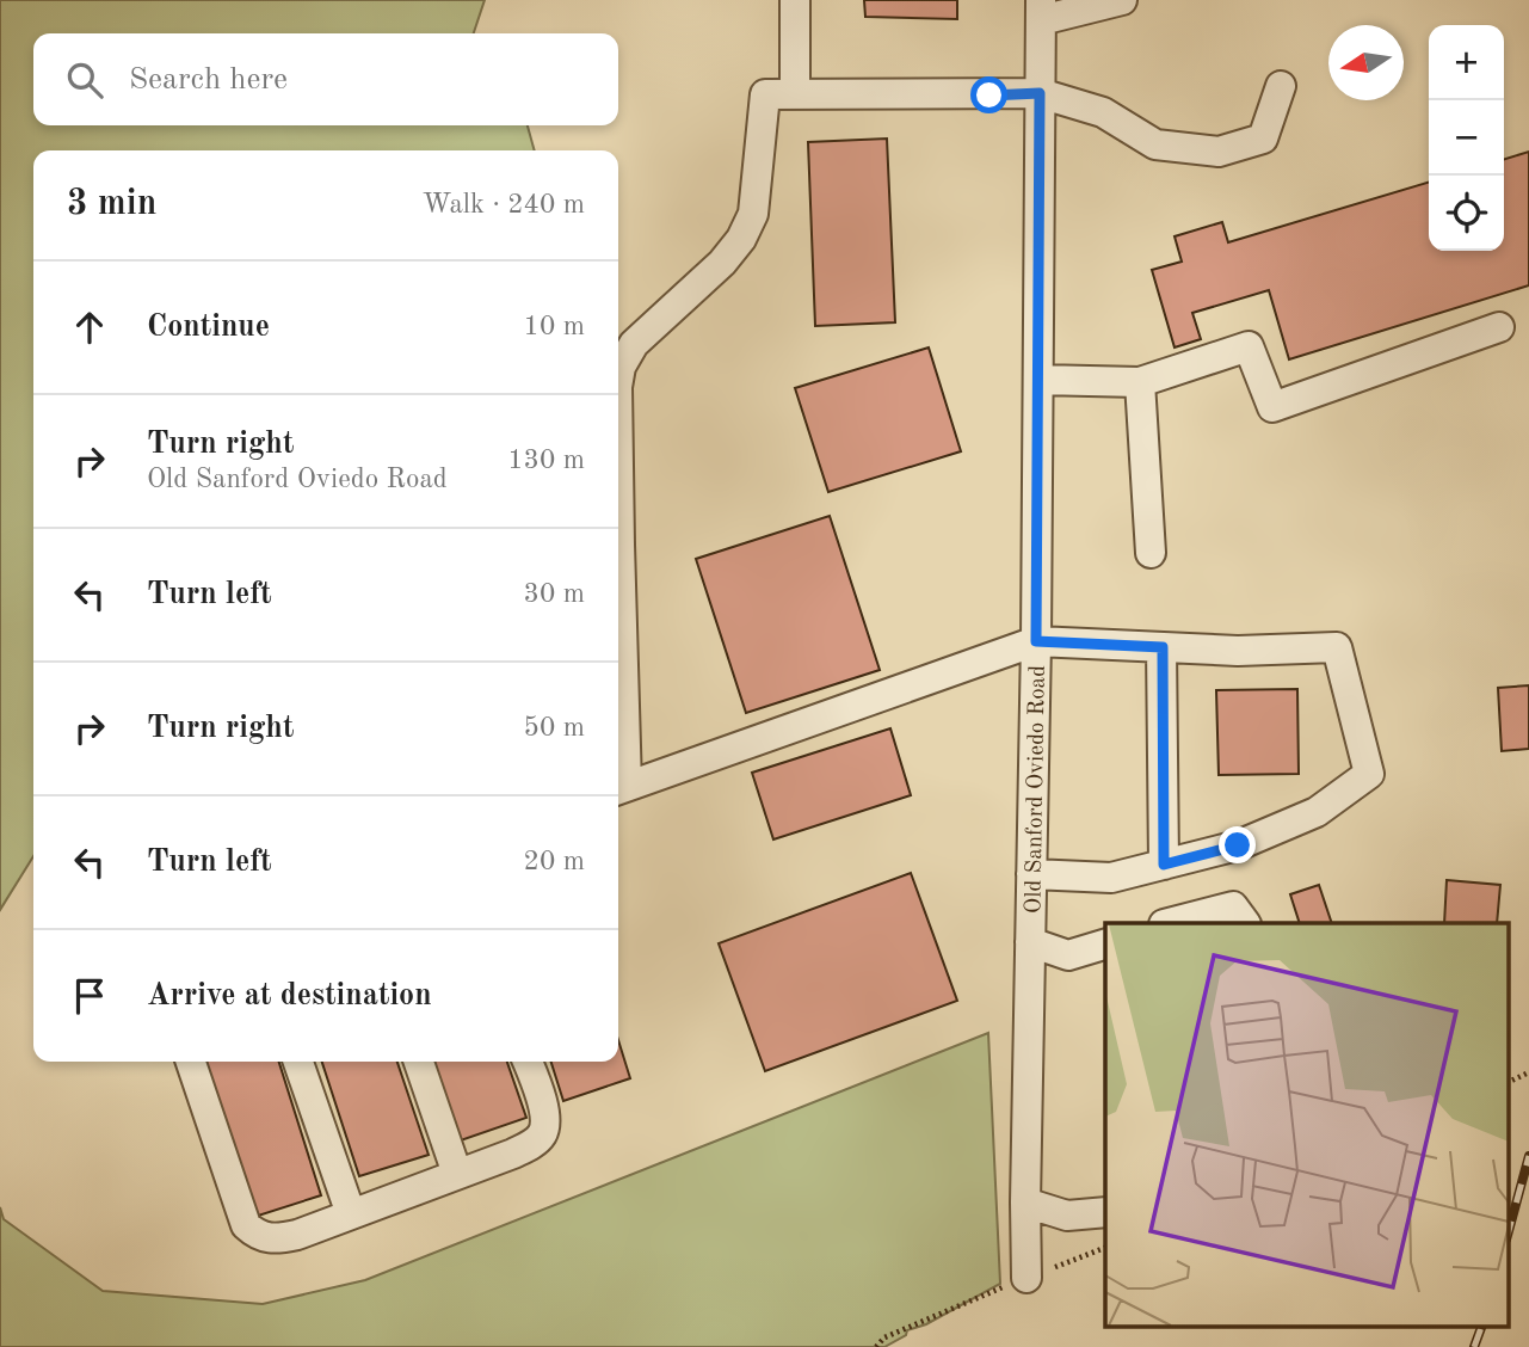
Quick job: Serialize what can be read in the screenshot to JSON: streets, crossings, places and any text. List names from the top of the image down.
{
  "streets": {
    "street": ["Old Sanford Oviedo Road"]
  },
  "north": "left",
  "page": {
    "map_buttons": ["+", "−"],
    "search": "Search here",
    "heading": ["3 min", "Walk · 240 m"],
    "list": [
      ["Continue", "10 m"],
      ["Turn right", "Old Sanford Oviedo Road", "130 m"],
      ["Turn left", "30 m"],
      ["Turn right", "50 m"],
      ["Turn left", "20 m"],
      "Arrive at destination"
    ]
  }
}
